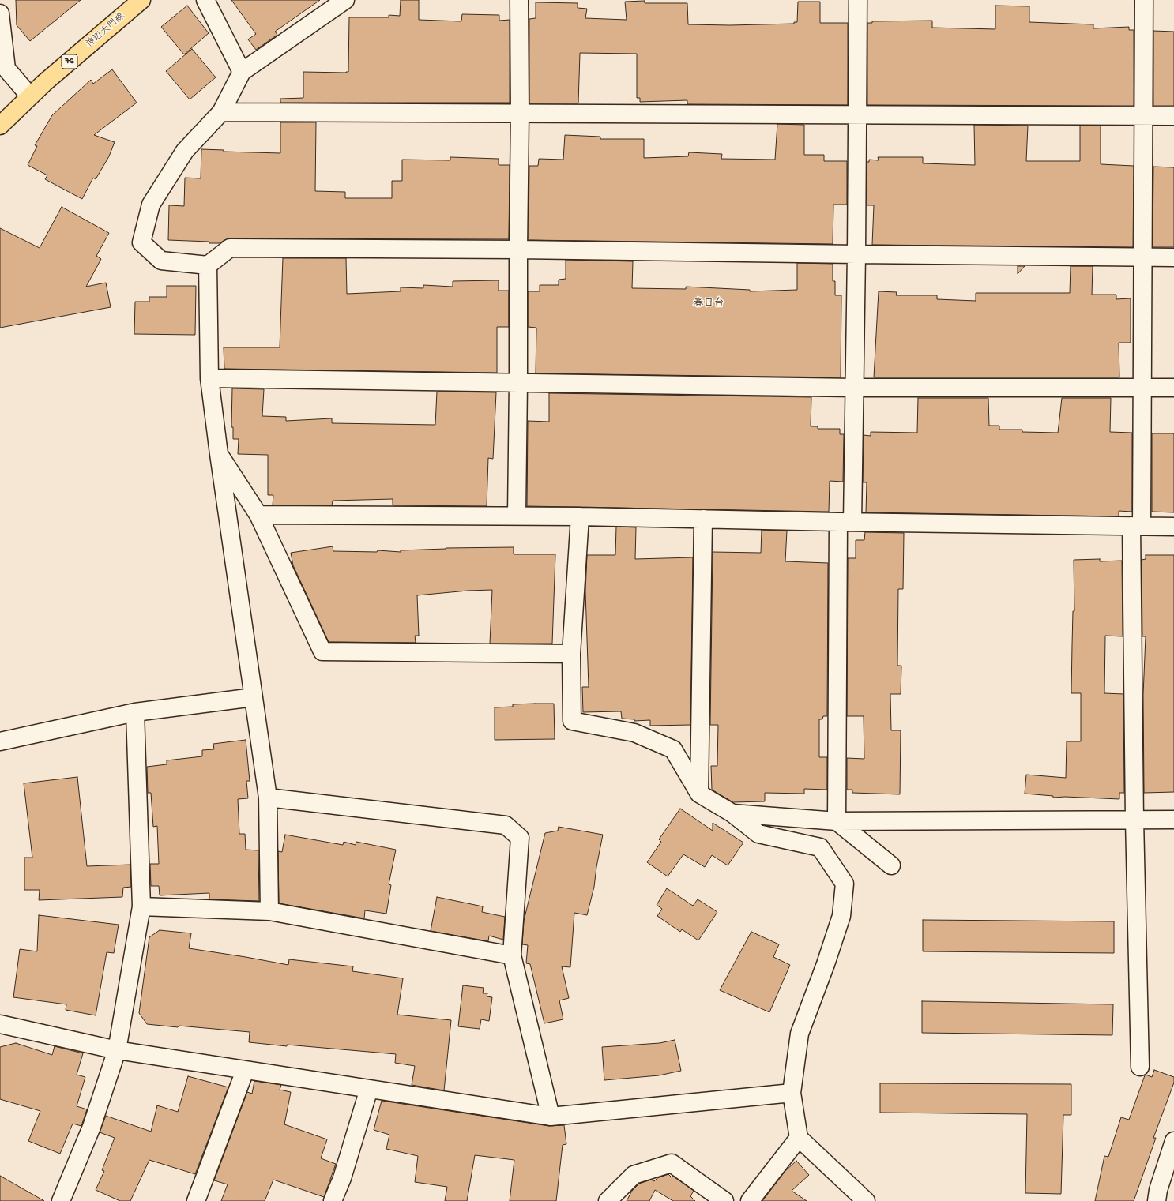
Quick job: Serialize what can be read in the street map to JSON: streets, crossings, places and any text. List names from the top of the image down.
{
  "streets": {
    "main road": ["神辺大門線", "76"]
  },
  "districts": ["春日台"]
}
